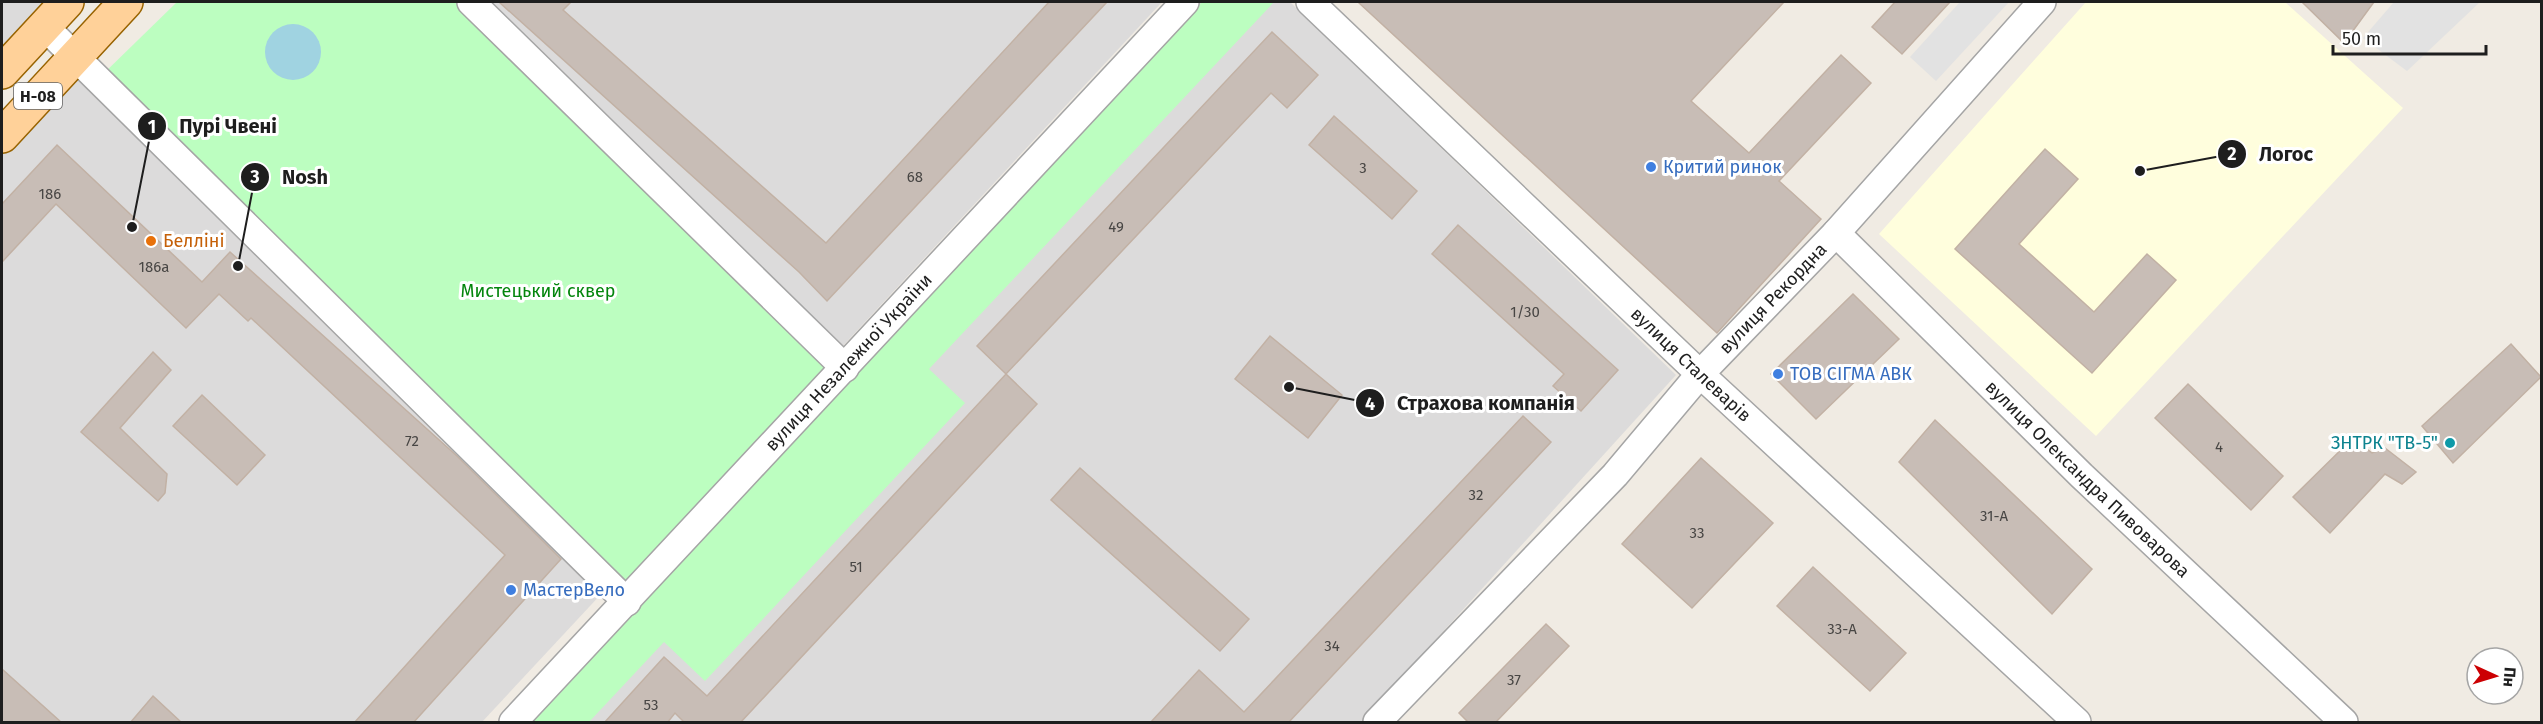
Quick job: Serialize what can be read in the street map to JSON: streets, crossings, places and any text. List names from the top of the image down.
{
  "streets": {
    "main road": ["Н-08"],
    "street": [
      "вулиця Рекордна",
      "вулиця Незалежної України",
      "вулиця Сталеварів",
      "вулиця Олександра Пивоварова"
    ]
  },
  "crossings": [
    ["вулиця Рекордна", "вулиця Сталеварів"],
    ["вулиця Рекордна", "вулиця Олександра Пивоварова"]
  ],
  "parks": ["Мистецький сквер"],
  "places": [
    "Критий ринок",
    "Логос",
    "Пурі Чвені",
    "Белліні",
    "Nosh",
    "ТОВ СІГМА АВК",
    "Страхова компанія",
    "ЗНТРК \"ТВ-5\"",
    "МастерВело"
  ],
  "house_numbers": [
    "3",
    "68",
    "186",
    "49",
    "186а",
    "1/30",
    "72",
    "4",
    "32",
    "31-А",
    "33",
    "51",
    "33-А",
    "34",
    "37",
    "53"
  ],
  "scale_bar": "50 m",
  "north": "right"
}
